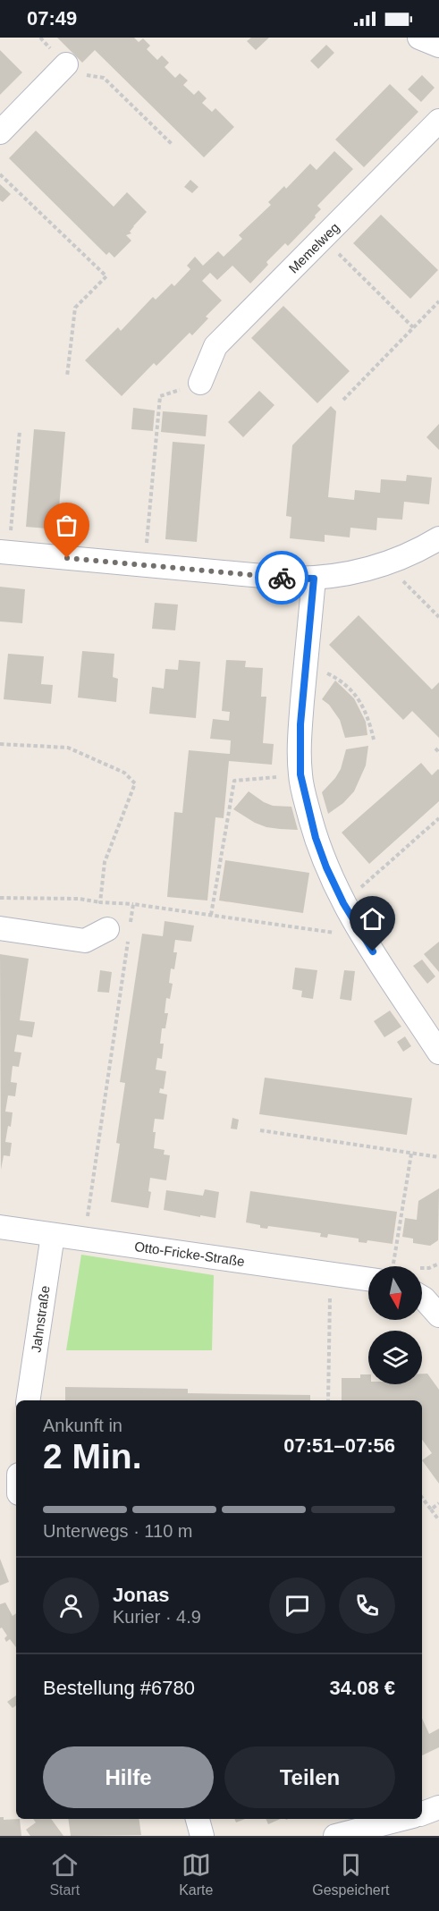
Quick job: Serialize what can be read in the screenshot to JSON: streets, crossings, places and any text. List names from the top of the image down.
{
  "streets": {
    "street": ["Memelweg", "Otto-Fricke-Straße", "Jahnstraße"]
  },
  "crossings": [
    ["Otto-Fricke-Straße", "Jahnstraße"]
  ],
  "north": "bottom",
  "page": {
    "status": "07:49",
    "heading": ["2 Min.", "Ankunft in", "07:51–07:56"],
    "panel": [
      "Jonas",
      "Kurier · 4.9",
      "Bestellung #6780",
      "34.08 €"
    ],
    "bar": "Unterwegs · 110 m",
    "buttons": ["Hilfe", "Teilen"],
    "tabs": ["Start", "Karte", "Gespeichert"]
  }
}
